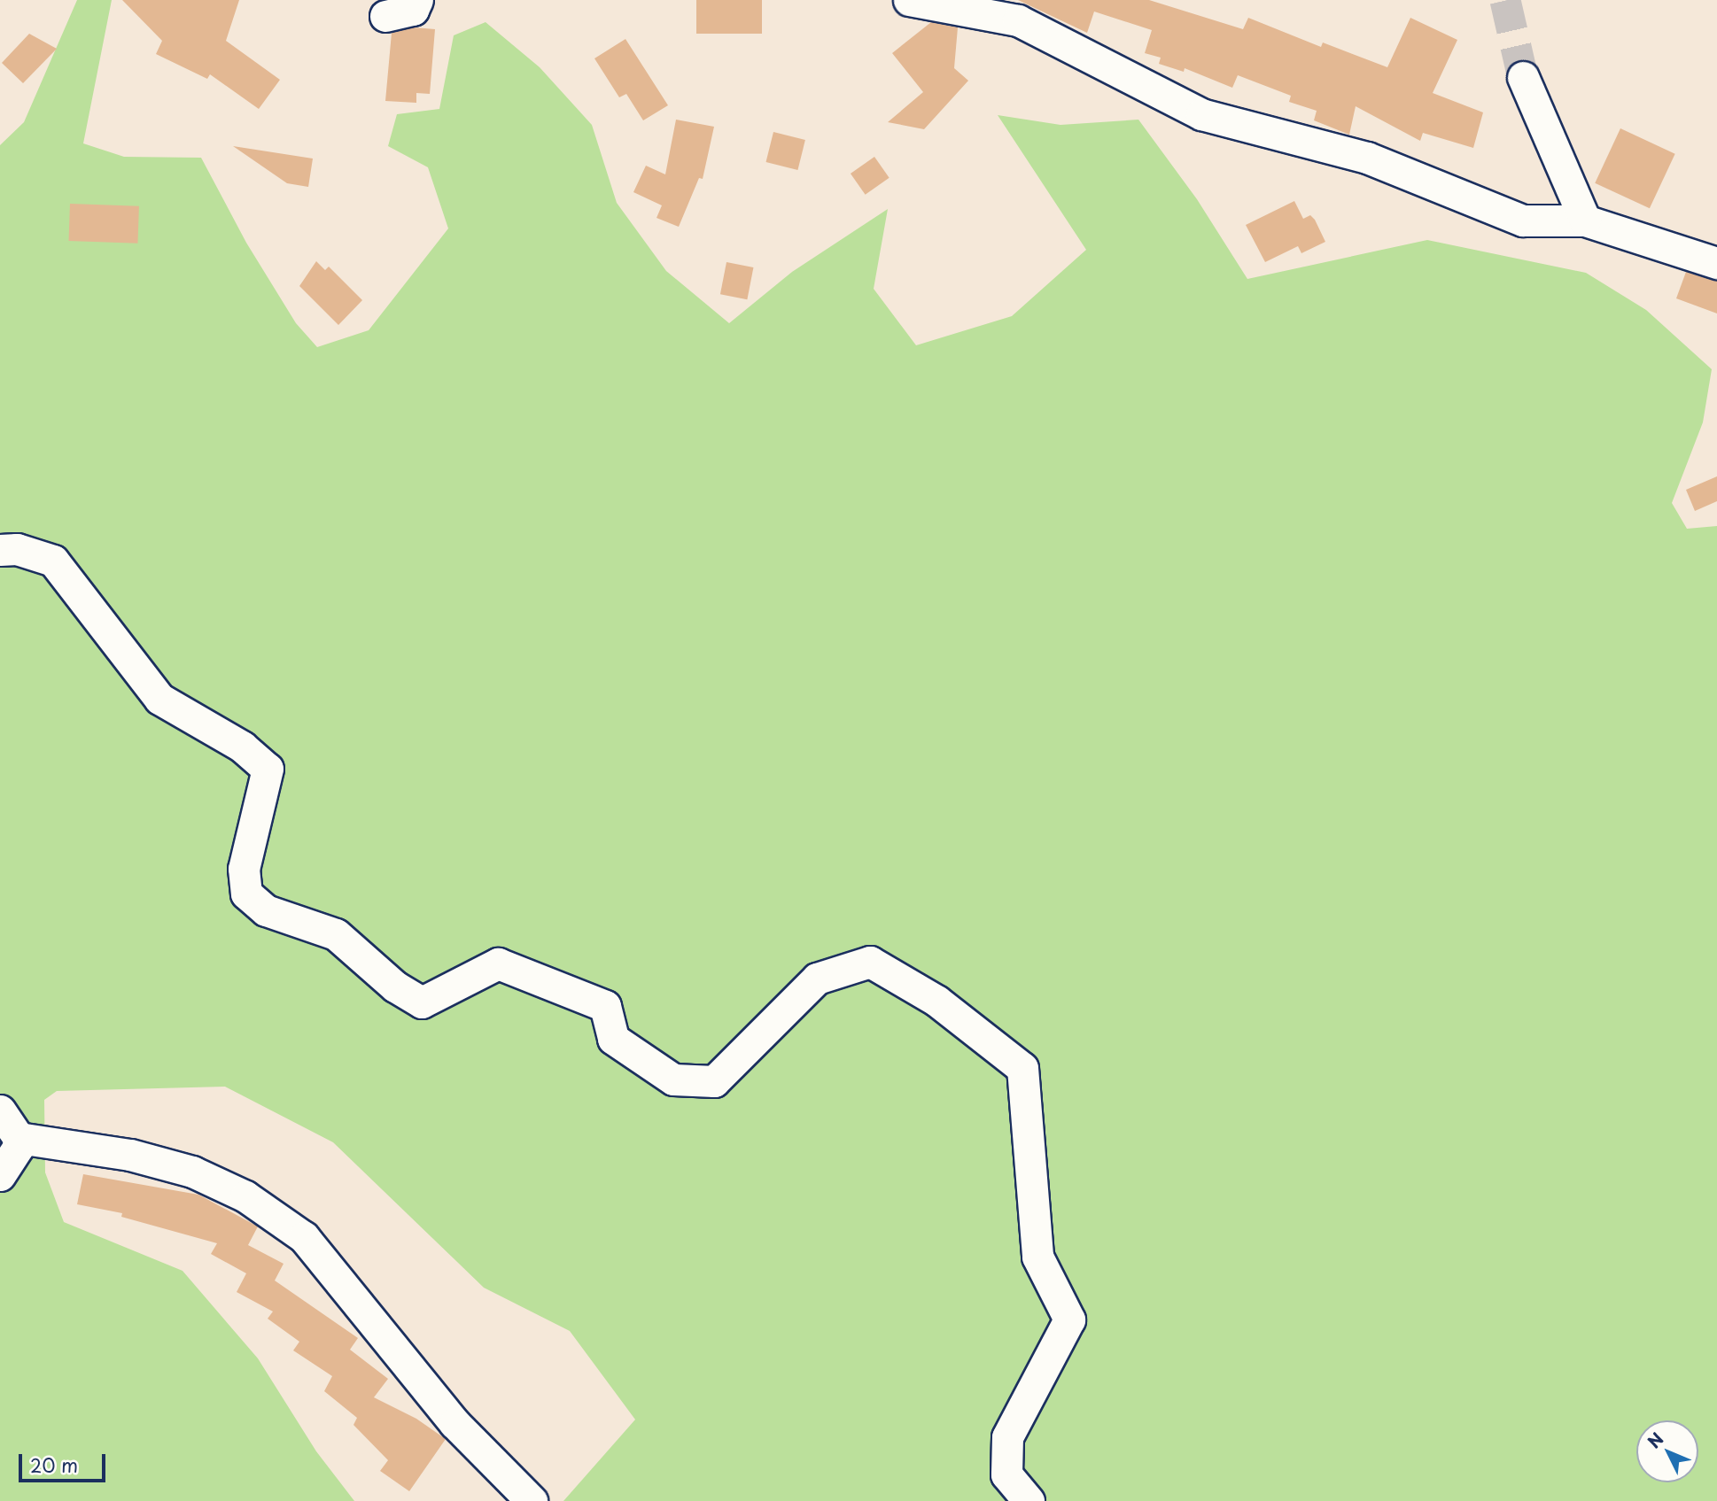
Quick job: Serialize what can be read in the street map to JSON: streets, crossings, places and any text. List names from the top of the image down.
{
  "scale_bar": "20 m",
  "north": "top left"
}
